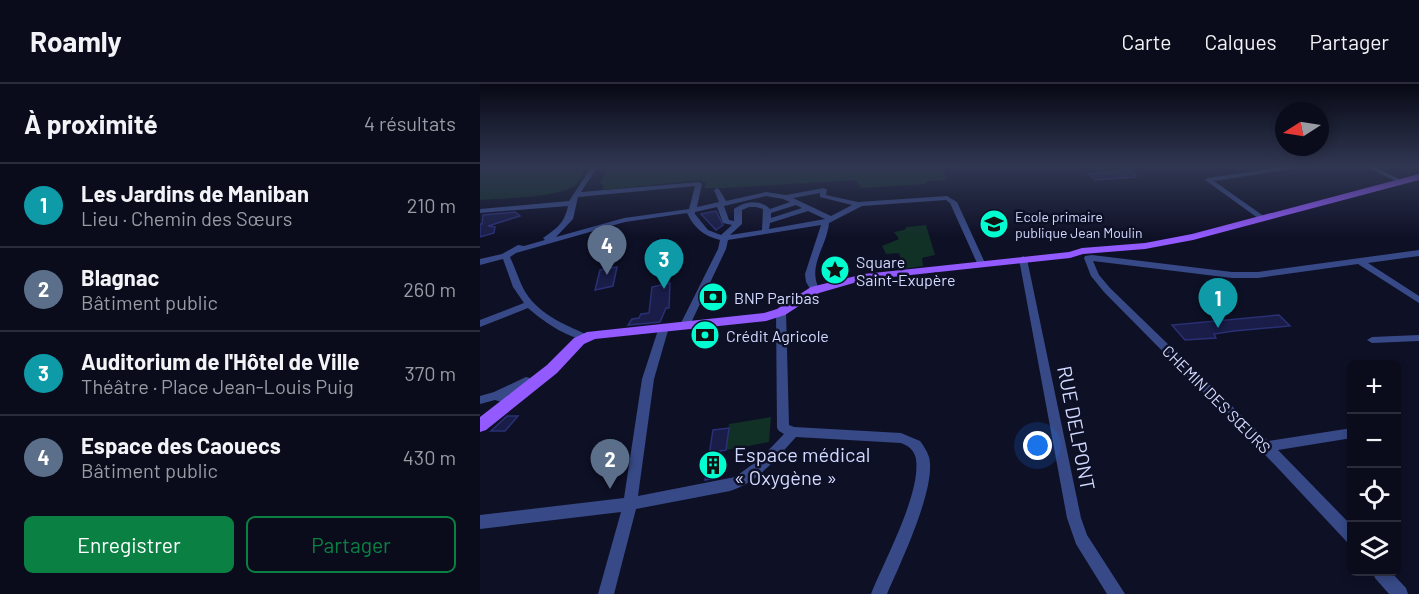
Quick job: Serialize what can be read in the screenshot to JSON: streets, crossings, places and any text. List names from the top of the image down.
{
  "streets": {
    "street": ["CHEMIN DES SŒURS", "RUE DELPONT"]
  },
  "places": {
    "school or university": ["Ecole primaire publique Jean Moulin"],
    "place": ["Square Saint-Exupère"],
    "bank": ["BNP Paribas", "Crédit Agricole"],
    "building": ["Espace médical « Oxygène »"]
  },
  "north": "left",
  "page": {
    "header": "Roamly",
    "nav": ["Carte", "Calques", "Partager"],
    "heading": ["À proximité", "4 résultats"],
    "list": [
      {
        "mark": "1",
        "name": "Les Jardins de Maniban",
        "note": "Lieu · Chemin des Sœurs",
        "value": "210 m"
      },
      {
        "mark": "2",
        "name": "Blagnac",
        "note": "Bâtiment public",
        "value": "260 m"
      },
      {
        "mark": "3",
        "name": "Auditorium de l'Hôtel de Ville",
        "note": "Théâtre · Place Jean-Louis Puig",
        "value": "370 m"
      },
      {
        "mark": "4",
        "name": "Espace des Caouecs",
        "note": "Bâtiment public",
        "value": "430 m"
      }
    ],
    "pins": [
      "4",
      "3",
      "1",
      "2"
    ],
    "map_buttons": ["+", "−"],
    "buttons": ["Enregistrer", "Partager"]
  }
}
